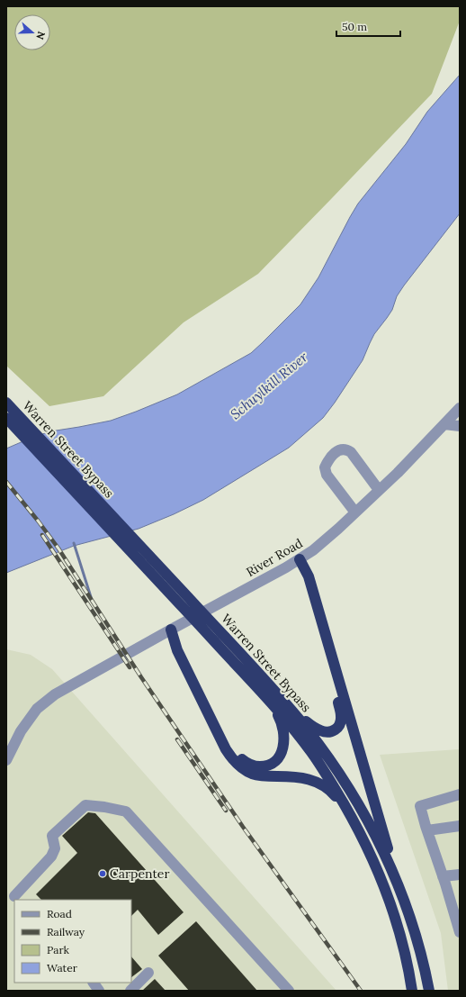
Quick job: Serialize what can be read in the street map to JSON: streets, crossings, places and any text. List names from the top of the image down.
{
  "streets": {
    "highway": ["Warren Street Bypass"],
    "street": ["River Road"]
  },
  "water": ["Schuylkill River"],
  "places": ["Carpenter"],
  "legend": [
    "Road",
    "Railway",
    "Park",
    "Water"
  ],
  "scale_bar": "50 m",
  "north": "right"
}
